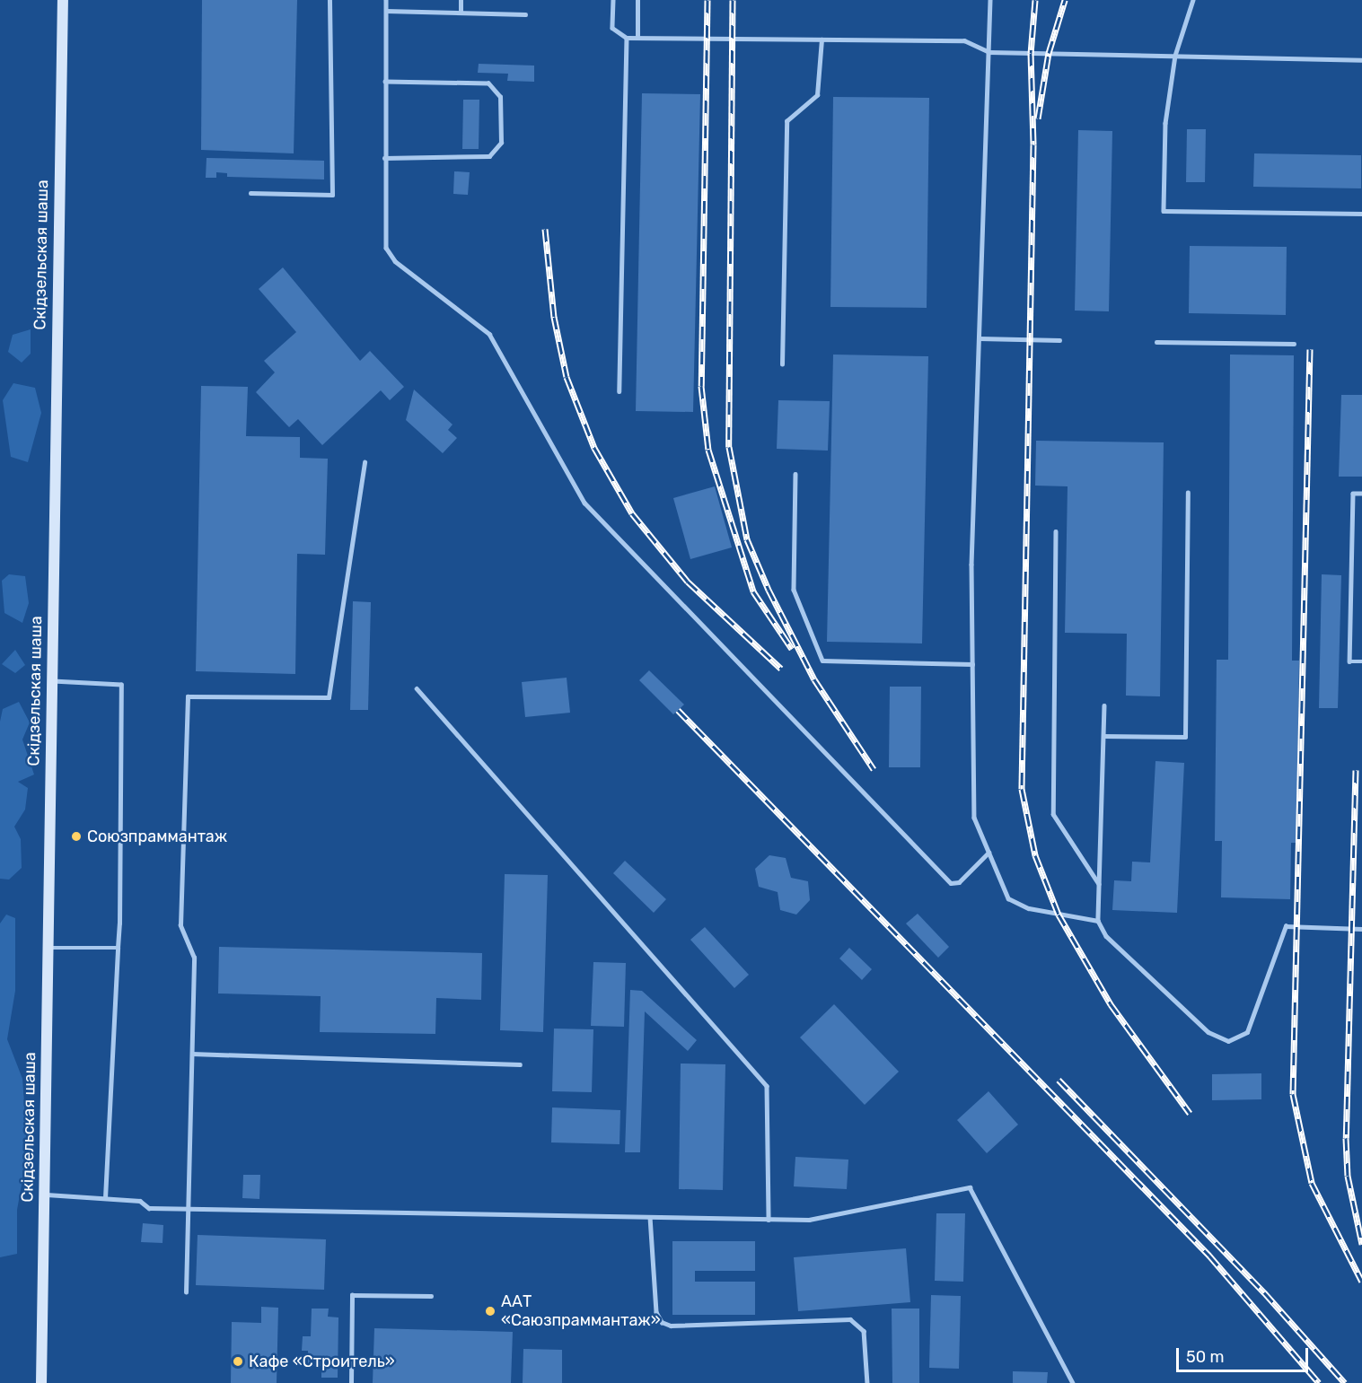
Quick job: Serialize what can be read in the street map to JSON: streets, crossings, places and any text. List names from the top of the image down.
{
  "streets": {
    "street": ["Скідзельская шаша"]
  },
  "places": ["Союзпраммантаж", "ААТ «Саюзпраммантаж»", "Кафе «Строитель»"],
  "scale_bar": "50 m"
}
